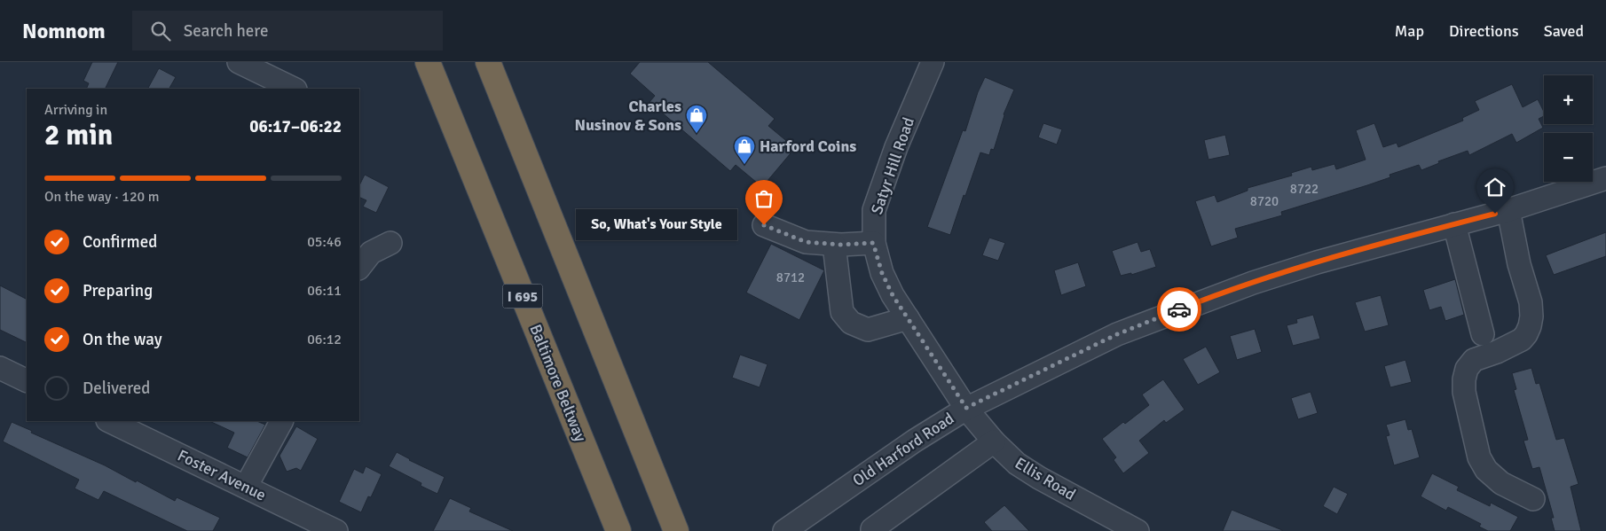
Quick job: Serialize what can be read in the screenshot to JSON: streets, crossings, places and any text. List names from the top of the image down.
{
  "streets": {
    "highway": ["I 695", "Baltimore Beltway"],
    "street": [
      "Satyr Hill Road",
      "Old Harford Road",
      "Foster Avenue",
      "Ellis Road"
    ]
  },
  "crossings": [
    ["Satyr Hill Road", "Old Harford Road"],
    ["Satyr Hill Road", "Ellis Road"],
    ["Old Harford Road", "Ellis Road"]
  ],
  "places": {
    "shop": ["Charles Nusinov & Sons", "Harford Coins"],
    "other": ["So, What's Your Style"]
  },
  "house_numbers": ["8722", "8720", "8712"],
  "page": {
    "header": "Nomnom",
    "search": "Search here",
    "nav": ["Map", "Directions", "Saved"],
    "map_buttons": ["+", "−"],
    "heading": ["2 min", "Arriving in", "06:17–06:22"],
    "bar": "On the way · 120 m",
    "bubble": "So, What's Your Style",
    "list": [
      ["Confirmed", "05:46"],
      ["Preparing", "06:11"],
      ["On the way", "06:12"],
      "Delivered"
    ]
  }
}
